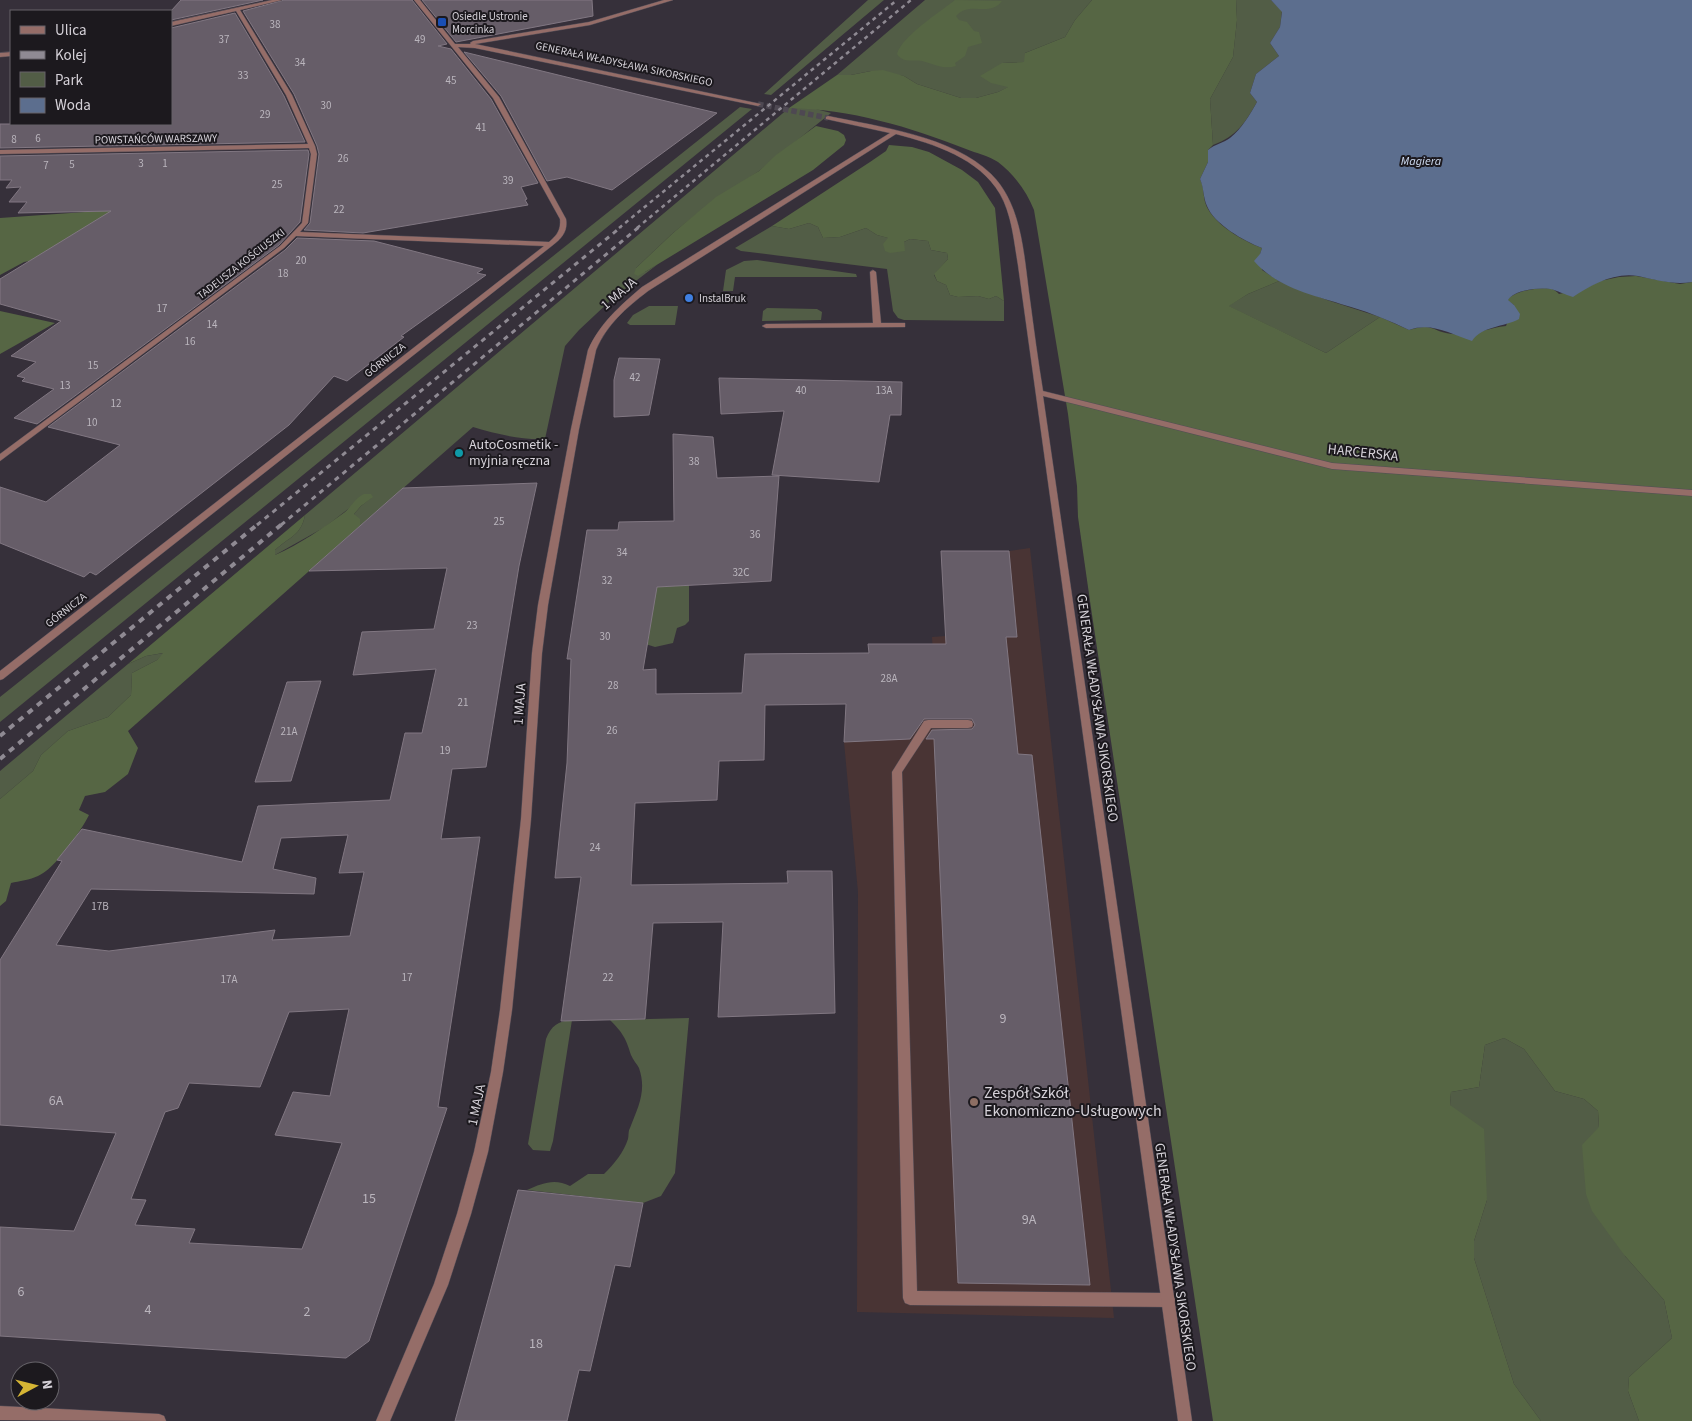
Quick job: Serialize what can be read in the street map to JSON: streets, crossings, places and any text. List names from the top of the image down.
{
  "streets": {
    "street": [
      "GENERAŁA WŁADYSŁAWA SIKORSKIEGO",
      "POWSTAŃCÓW WARSZAWY",
      "TADEUSZA KOŚCIUSZKI",
      "1 MAJA",
      "GÓRNICZA",
      "HARCERSKA"
    ]
  },
  "crossings": [
    ["GENERAŁA WŁADYSŁAWA SIKORSKIEGO", "1 MAJA"],
    ["GENERAŁA WŁADYSŁAWA SIKORSKIEGO", "GÓRNICZA"],
    ["GENERAŁA WŁADYSŁAWA SIKORSKIEGO", "HARCERSKA"],
    ["POWSTAŃCÓW WARSZAWY", "TADEUSZA KOŚCIUSZKI"]
  ],
  "water": ["Magiera"],
  "places": {
    "transit": ["Osiedle Ustronie Morcinka"],
    "other": ["InstalBruk", "AutoCosmetik - myjnia ręczna", "Zespół Szkół Ekonomiczno-Usługowych"]
  },
  "house_numbers": [
    "38",
    "37",
    "49",
    "34",
    "33",
    "45",
    "30",
    "29",
    "41",
    "6",
    "8",
    "26",
    "3",
    "1",
    "5",
    "7",
    "39",
    "25",
    "22",
    "20",
    "18",
    "17",
    "14",
    "16",
    "15",
    "42",
    "13",
    "40",
    "13A",
    "12",
    "10",
    "38",
    "25",
    "36",
    "34",
    "32C",
    "32",
    "23",
    "30",
    "28A",
    "28",
    "21",
    "26",
    "21A",
    "19",
    "24",
    "17B",
    "17",
    "22",
    "17A",
    "9",
    "6A",
    "15",
    "9A",
    "6",
    "4",
    "2",
    "18"
  ],
  "legend": [
    "Ulica",
    "Kolej",
    "Park",
    "Woda"
  ],
  "north": "right"
}
